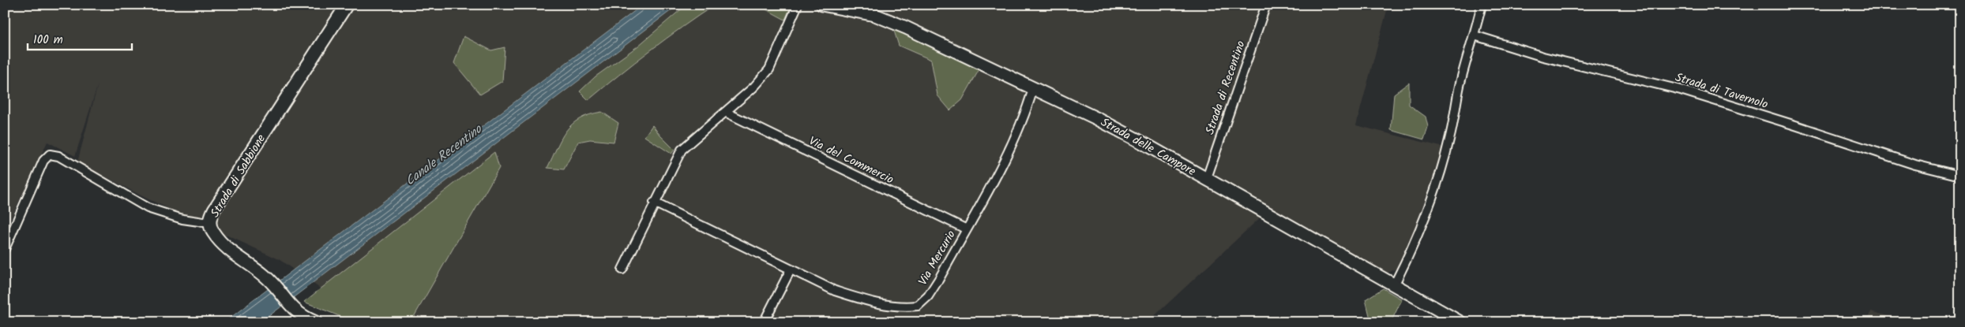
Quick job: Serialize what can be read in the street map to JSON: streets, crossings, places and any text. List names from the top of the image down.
{
  "streets": {
    "street": [
      "Strada di Recentino",
      "Strada di Tavernolo",
      "Strada delle Campore",
      "Via del Commercio",
      "Strada di Sabbione",
      "Via Mercurio"
    ]
  },
  "crossings": [
    ["Strada di Recentino", "Strada delle Campore"],
    ["Strada delle Campore", "Via Mercurio"],
    ["Via del Commercio", "Via Mercurio"]
  ],
  "water": ["Canale Recentino"],
  "scale_bar": "100 m"
}
